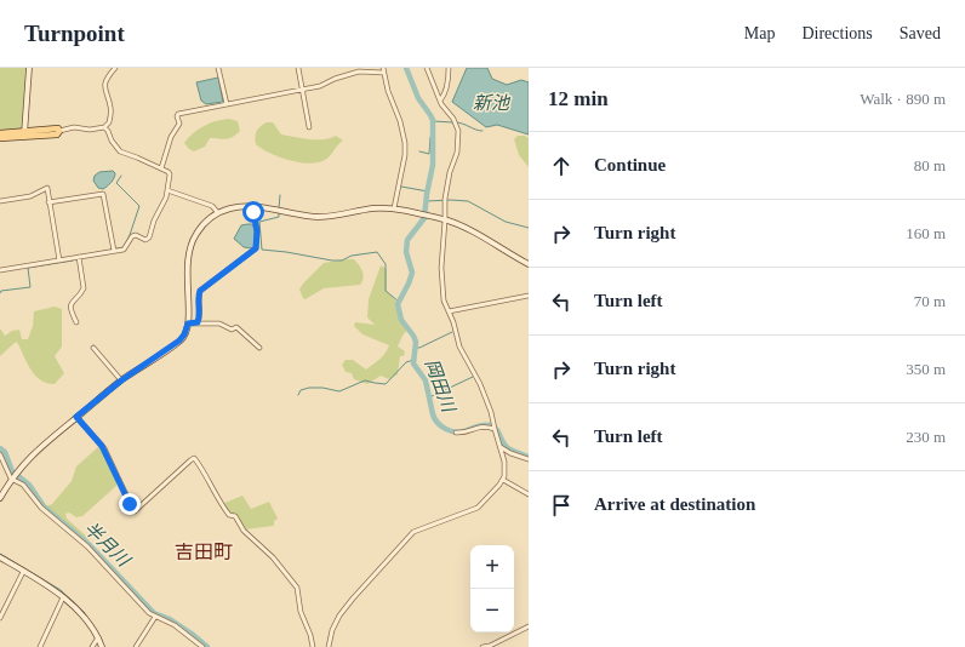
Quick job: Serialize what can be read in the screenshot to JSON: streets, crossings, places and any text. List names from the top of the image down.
{
  "districts": ["吉田町"],
  "water": ["新池", "岡田川", "半月川"],
  "page": {
    "header": "Turnpoint",
    "nav": ["Map", "Directions", "Saved"],
    "heading": ["12 min", "Walk · 890 m"],
    "list": [
      ["Continue", "80 m"],
      ["Turn right", "160 m"],
      ["Turn left", "70 m"],
      ["Turn right", "350 m"],
      ["Turn left", "230 m"],
      "Arrive at destination"
    ],
    "map_buttons": ["+", "−"]
  }
}
